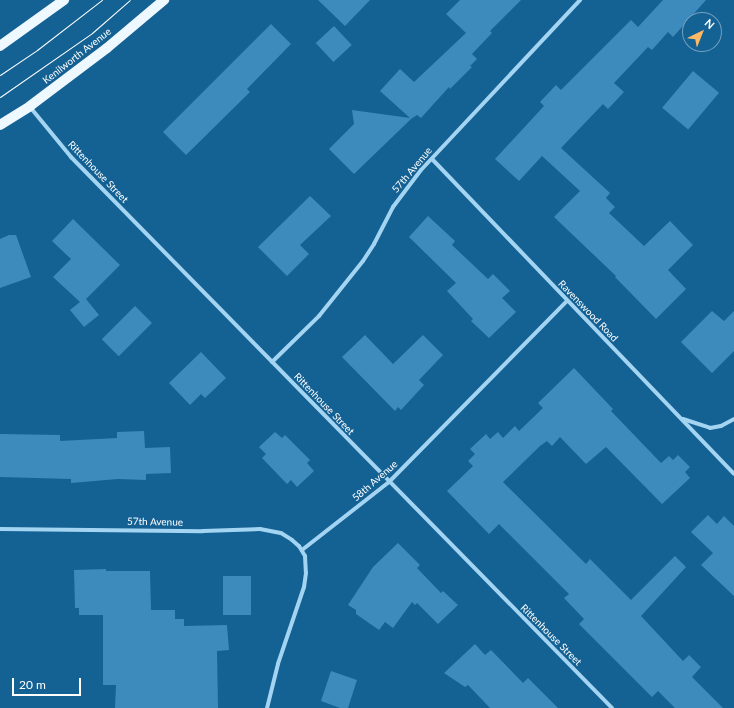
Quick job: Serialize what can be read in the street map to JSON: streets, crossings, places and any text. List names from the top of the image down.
{
  "streets": {
    "main road": ["Kenilworth Avenue"],
    "street": [
      "57th Avenue",
      "Rittenhouse Street",
      "Ravenswood Road",
      "58th Avenue"
    ]
  },
  "crossings": [
    ["Kenilworth Avenue", "Rittenhouse Street"],
    ["57th Avenue", "Rittenhouse Street"],
    ["57th Avenue", "Ravenswood Road"],
    ["57th Avenue", "58th Avenue"],
    ["Rittenhouse Street", "58th Avenue"],
    ["Ravenswood Road", "58th Avenue"]
  ],
  "scale_bar": "20 m",
  "north": "top right"
}
